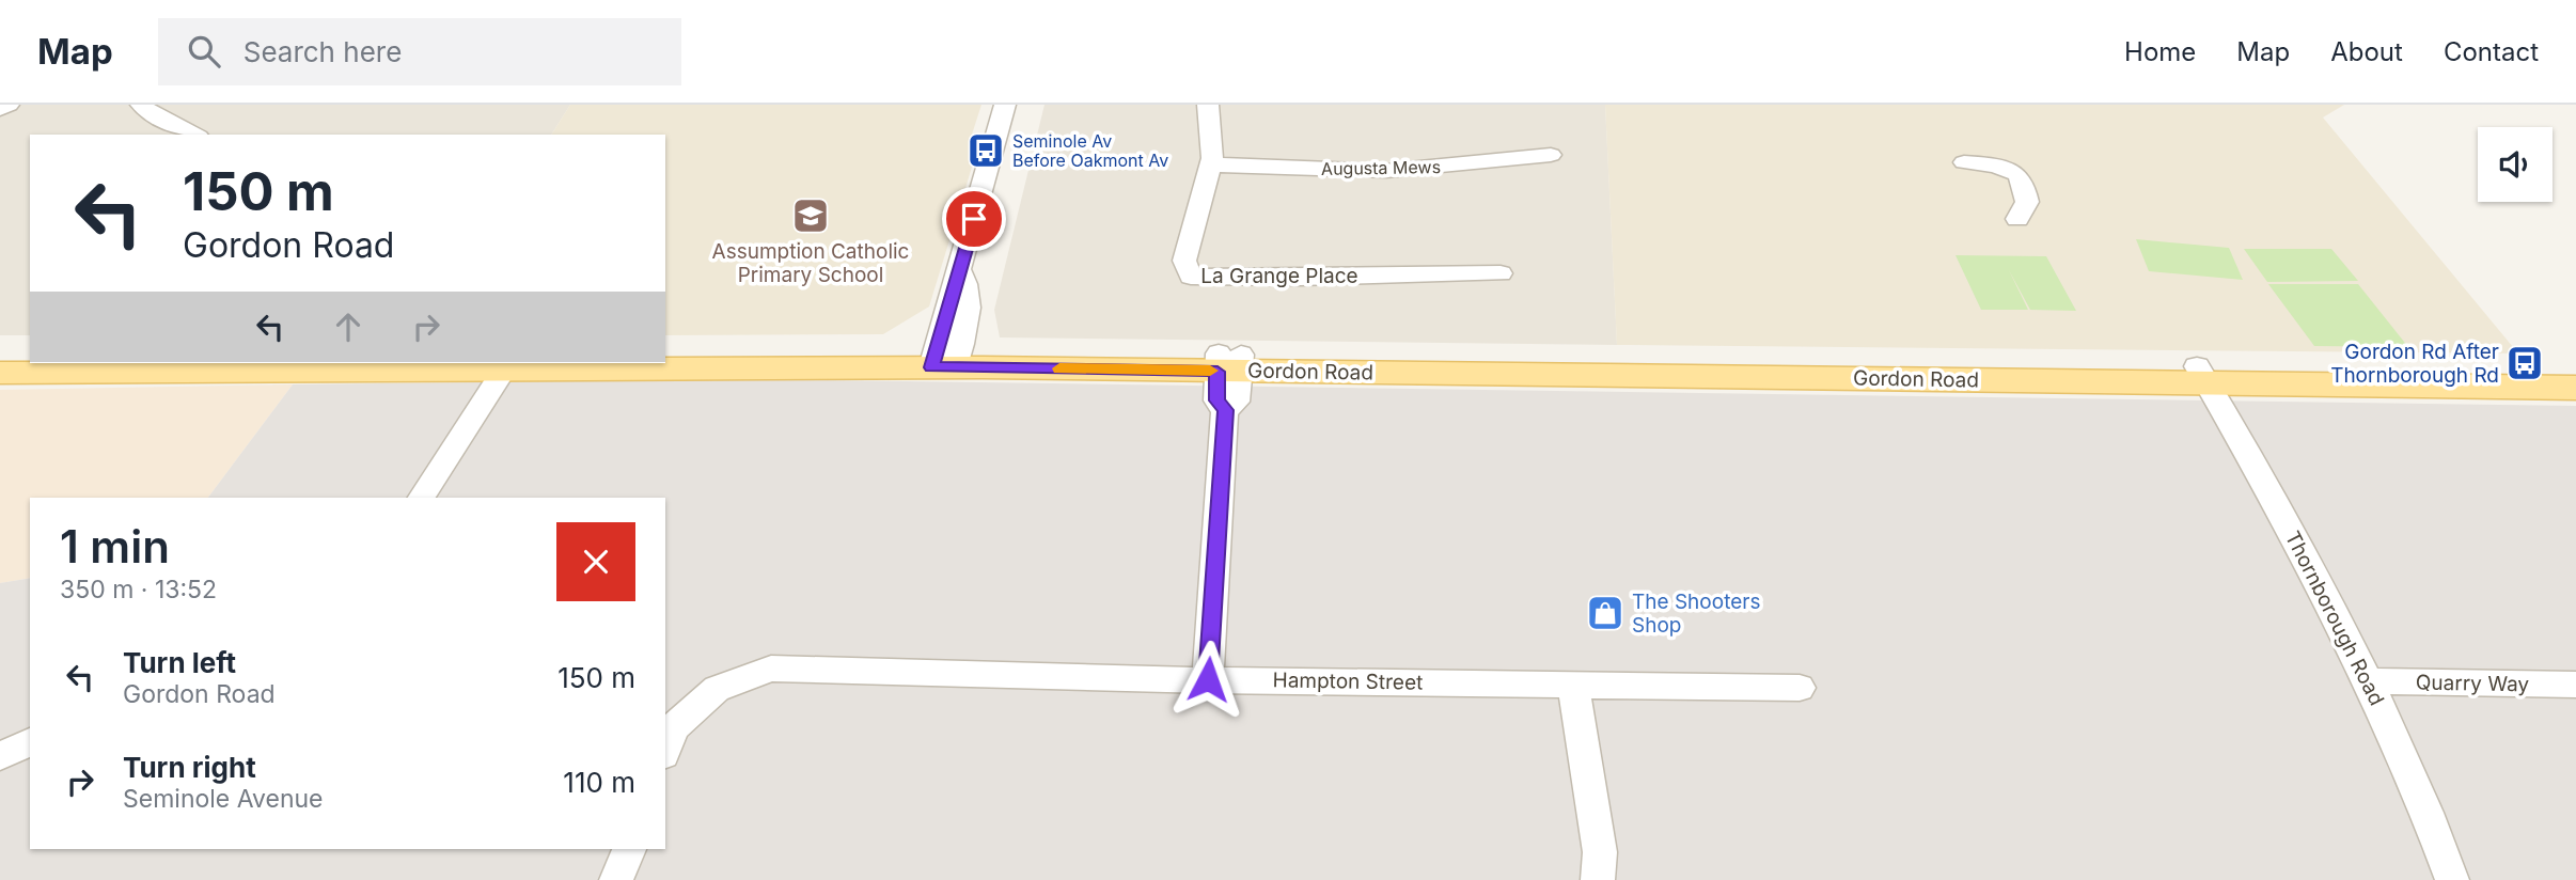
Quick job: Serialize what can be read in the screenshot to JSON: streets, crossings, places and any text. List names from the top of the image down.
{
  "streets": {
    "main road": ["Gordon Road"],
    "street": [
      "Augusta Mews",
      "La Grange Place",
      "Thornborough Road",
      "Hampton Street",
      "Quarry Way"
    ]
  },
  "crossings": [
    ["Augusta Mews", "La Grange Place"],
    ["Gordon Road", "Thornborough Road"],
    ["Thornborough Road", "Quarry Way"]
  ],
  "places": {
    "bus stop": ["Seminole Av Before Oakmont Av", "Gordon Rd After Thornborough Rd"],
    "school or university": ["Assumption Catholic Primary School"],
    "shop": ["The Shooters Shop"]
  },
  "page": {
    "header": "Map",
    "search": "Search here",
    "nav": [
      "Home",
      "Map",
      "About",
      "Contact"
    ],
    "turn": ["150 m", "Gordon Road"],
    "heading": ["1 min", "350 m · 13:52"],
    "list": [
      {
        "name": "Turn left",
        "note": "Gordon Road",
        "value": "150 m"
      },
      {
        "name": "Turn right",
        "note": "Seminole Avenue",
        "value": "110 m"
      }
    ]
  }
}
